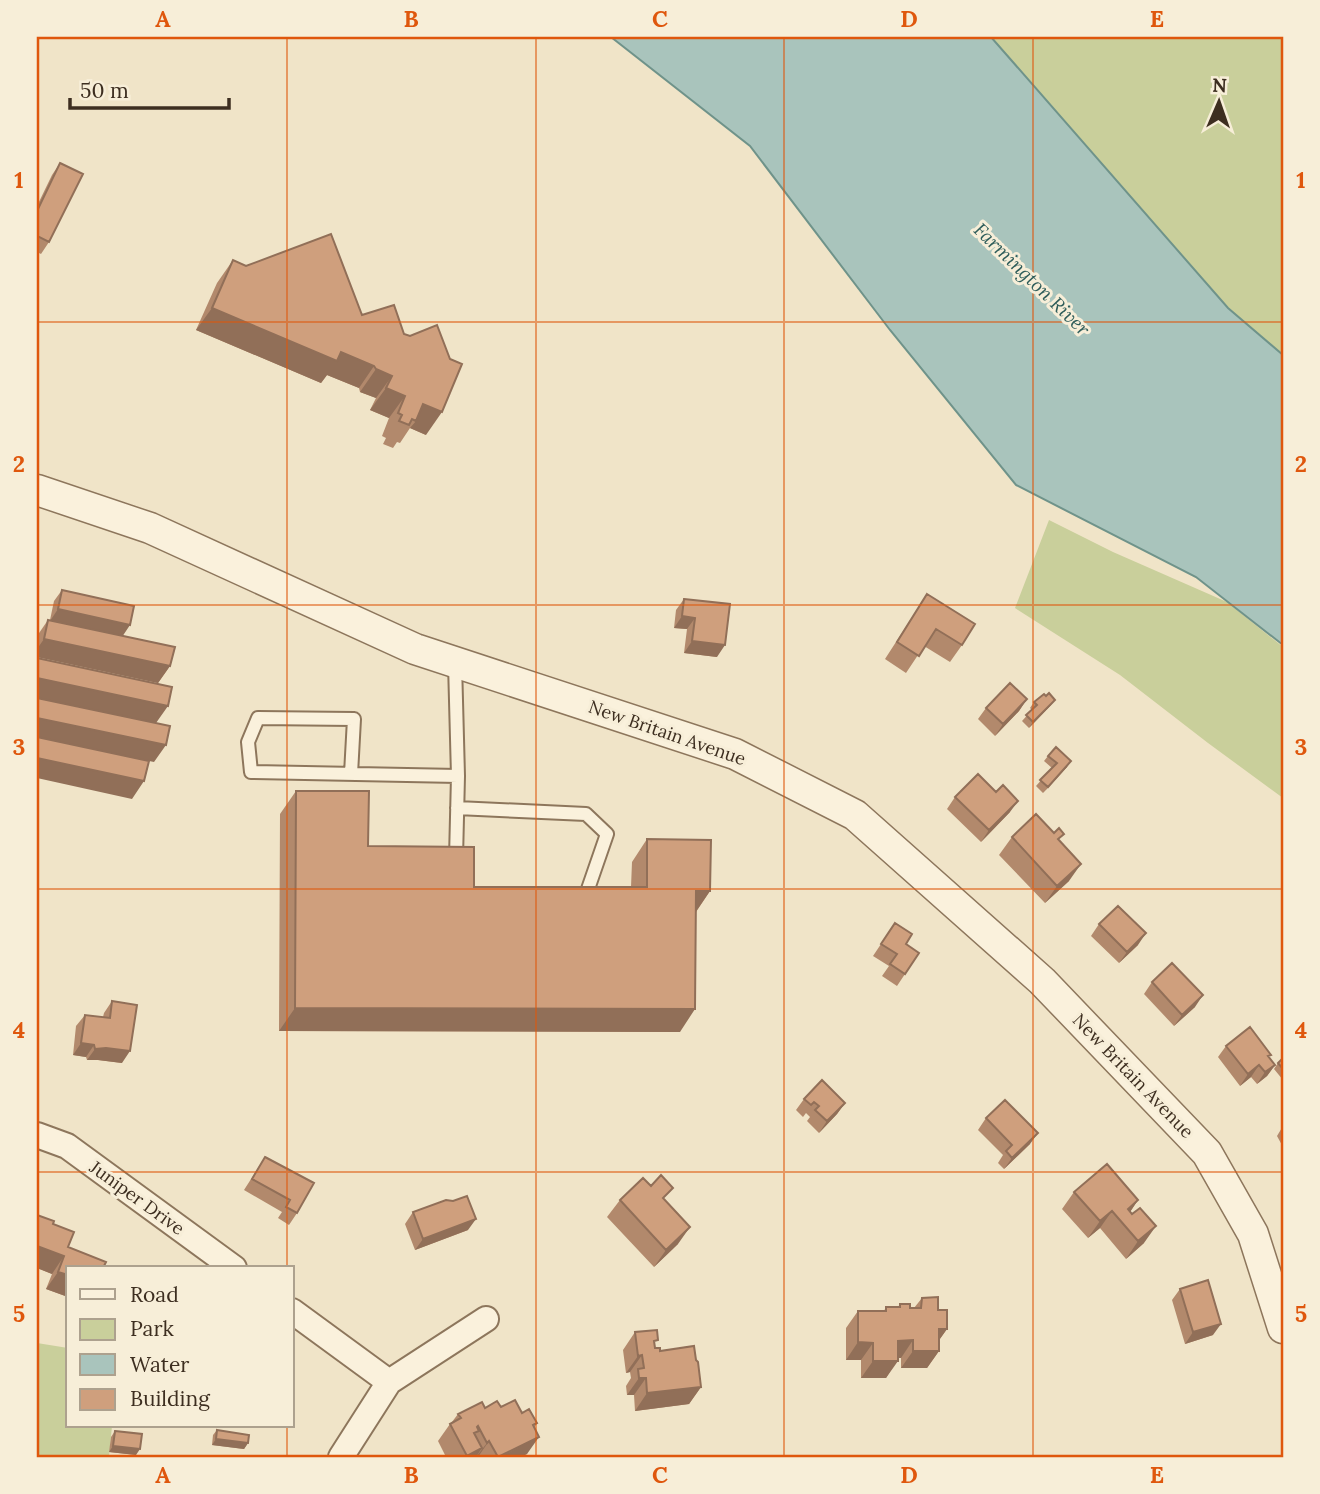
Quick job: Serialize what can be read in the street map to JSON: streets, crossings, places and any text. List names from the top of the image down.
{
  "streets": {
    "street": ["New Britain Avenue", "Juniper Drive"]
  },
  "water": ["Farmington River"],
  "legend": [
    "Road",
    "Park",
    "Water",
    "Building"
  ],
  "scale_bar": "50 m",
  "north": "top",
  "grid": {
    "columns": [
      "A",
      "B",
      "C",
      "D",
      "E"
    ],
    "rows": [
      "1",
      "2",
      "3",
      "4",
      "5"
    ]
  }
}
